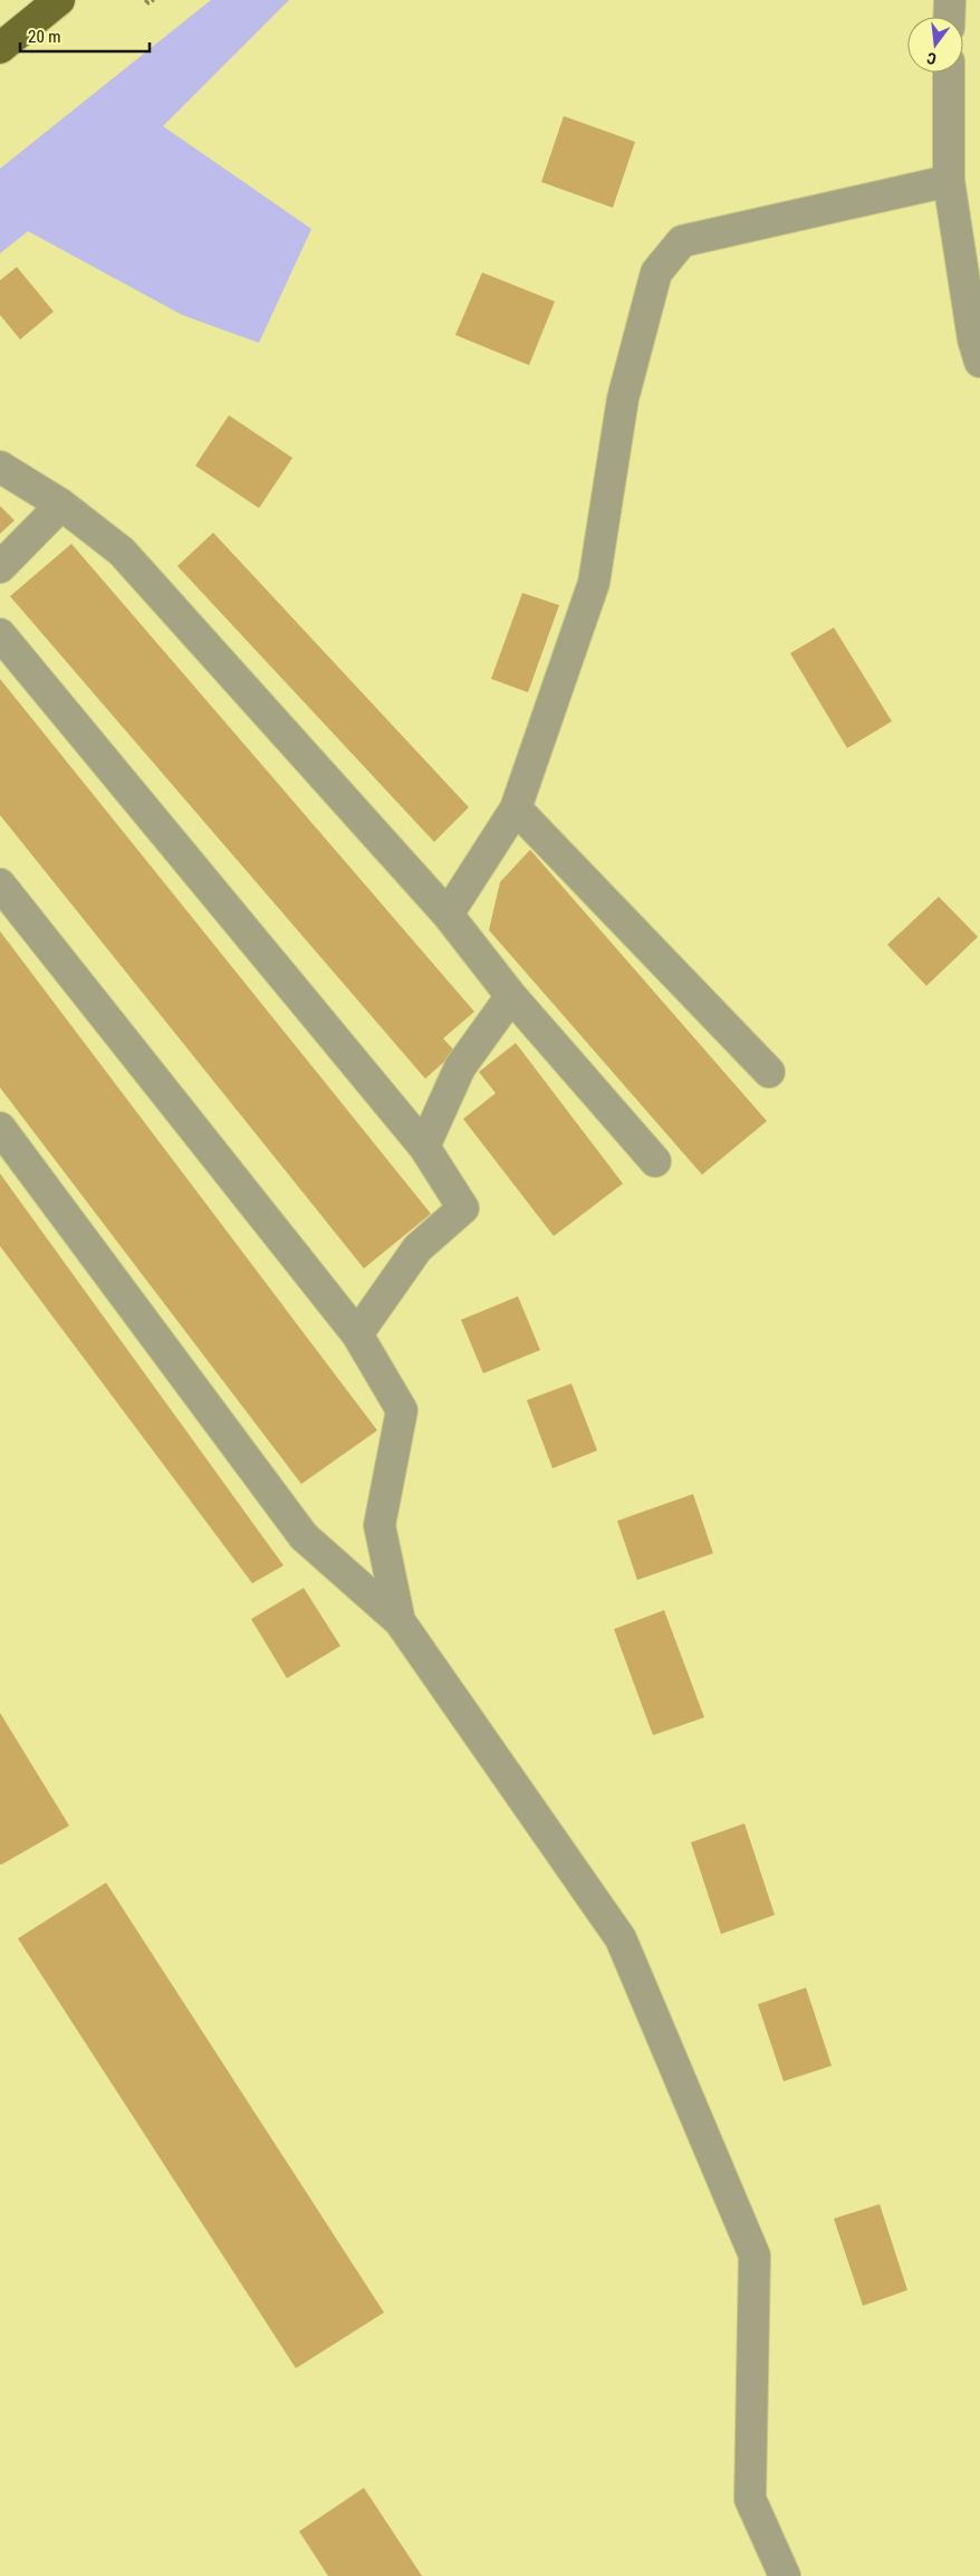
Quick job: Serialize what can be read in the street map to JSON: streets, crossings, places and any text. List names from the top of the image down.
{
  "scale_bar": "20 m",
  "north": "bottom"
}
